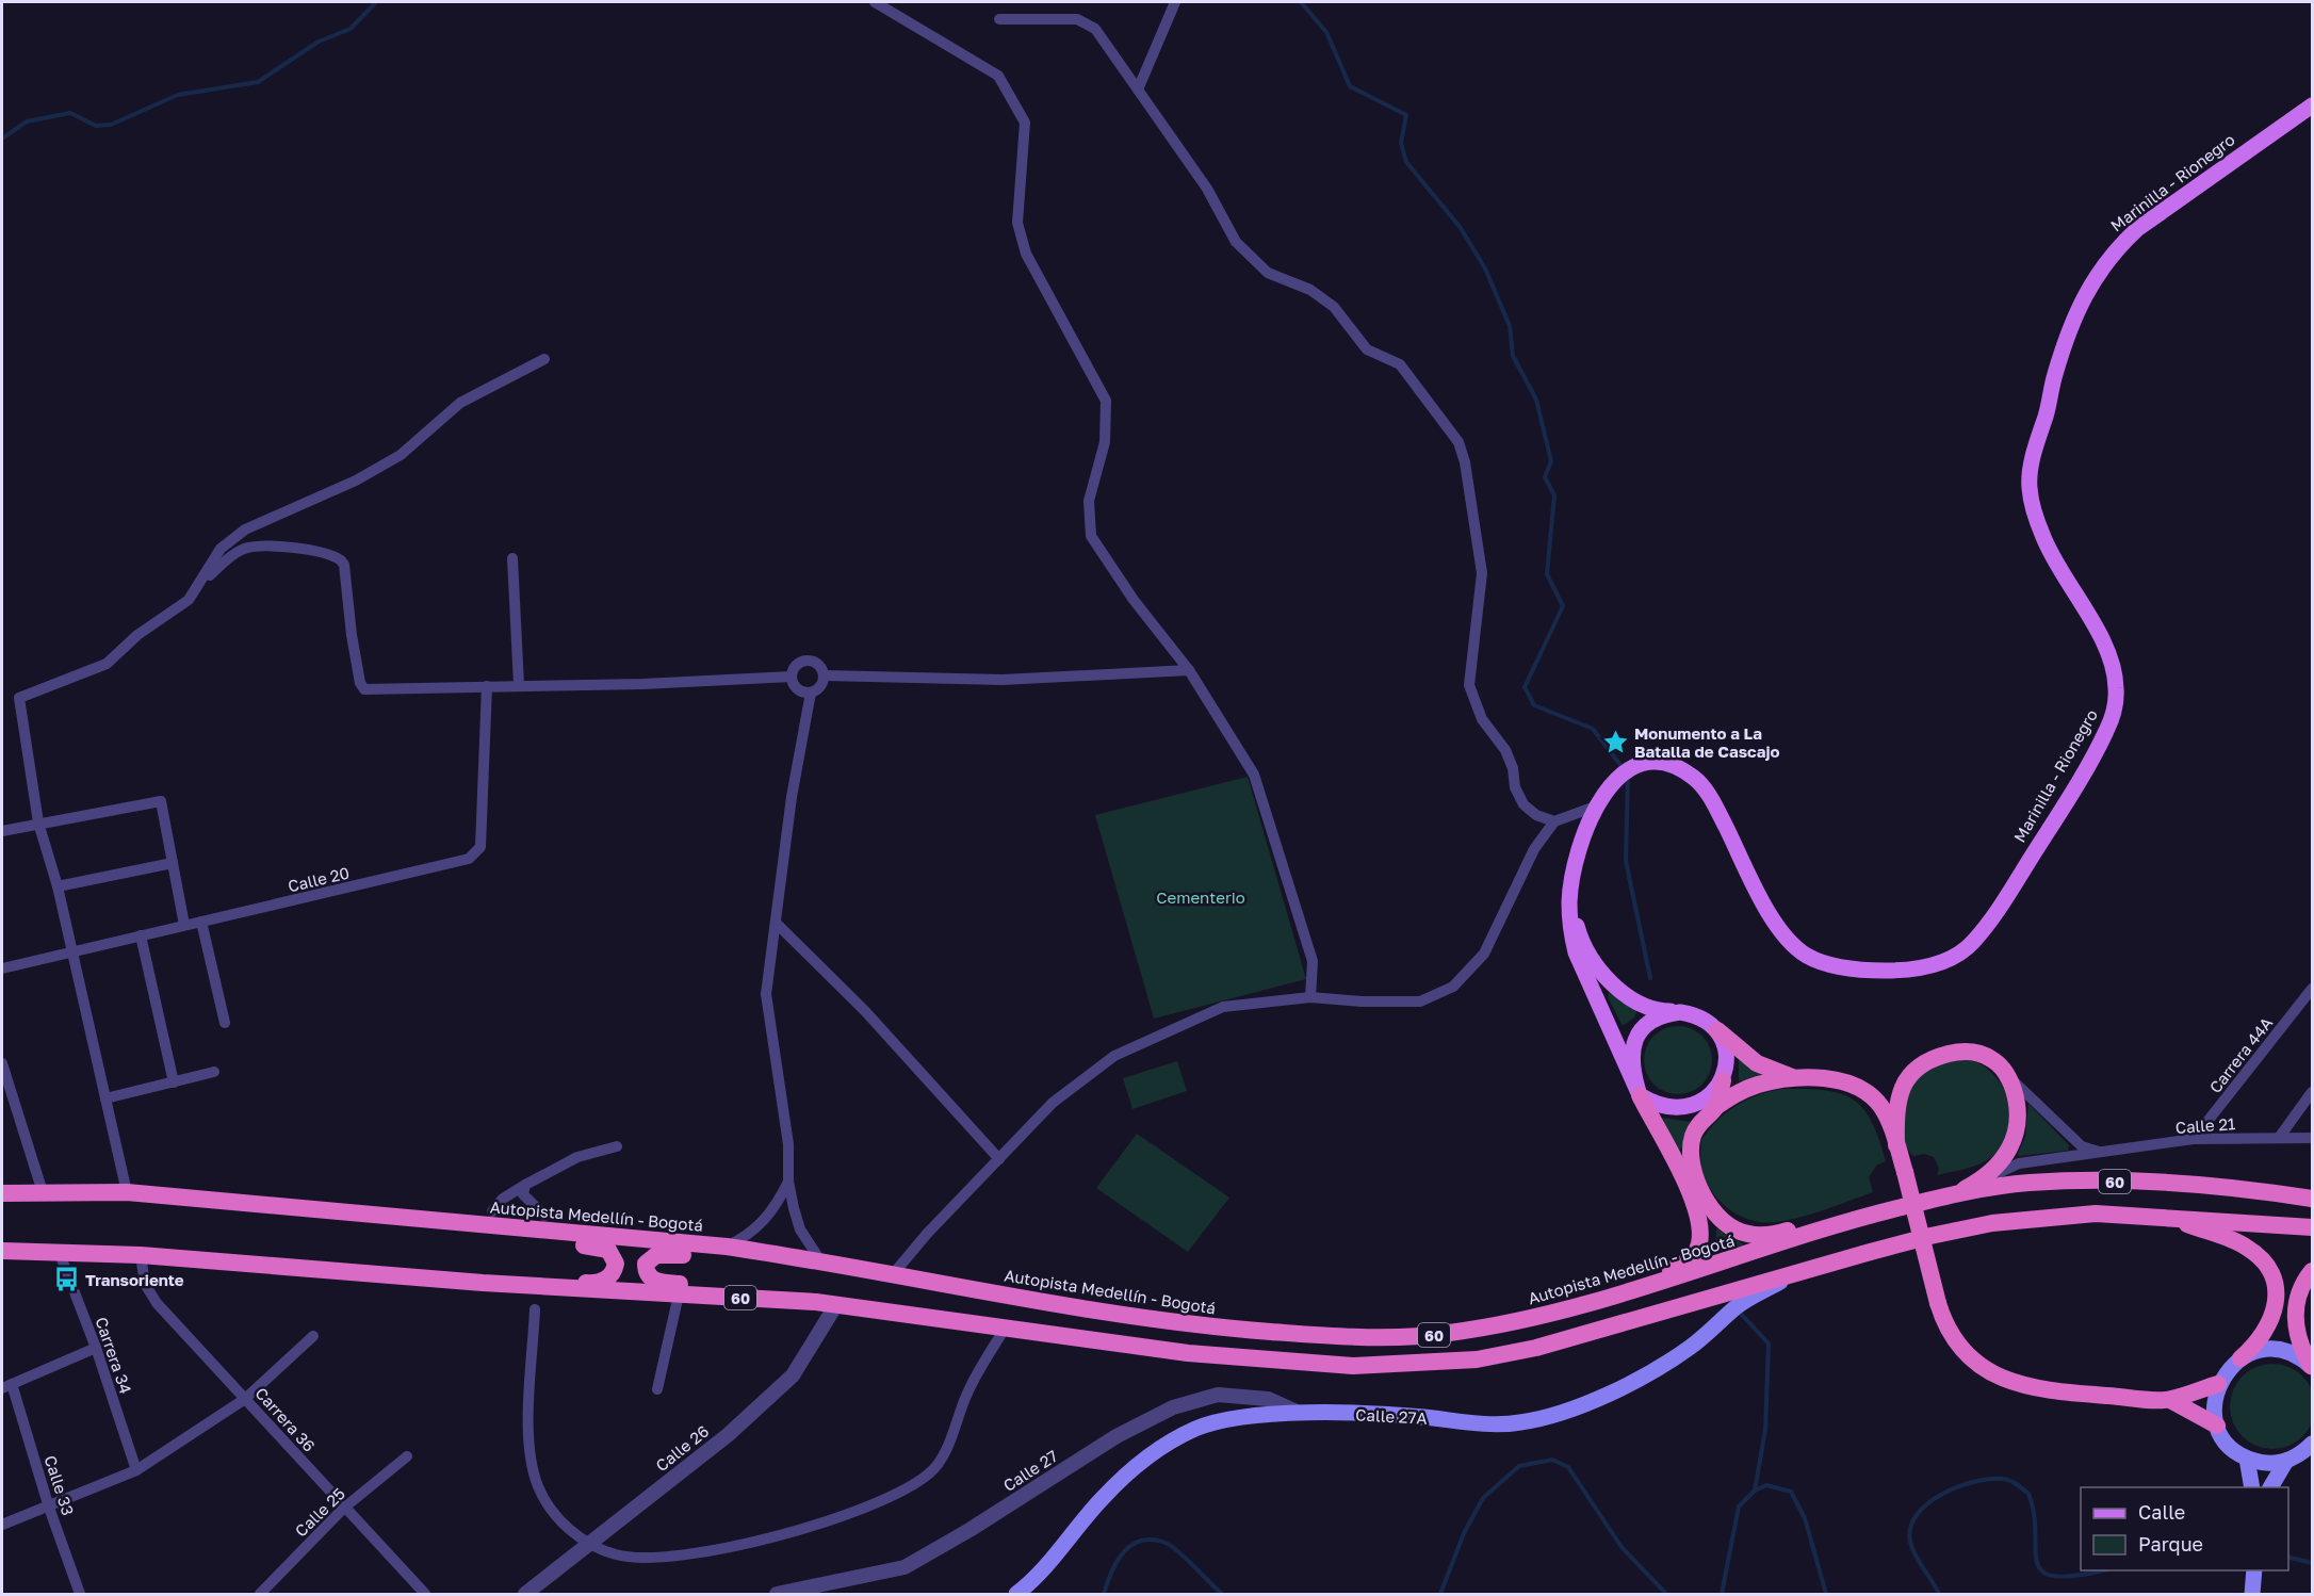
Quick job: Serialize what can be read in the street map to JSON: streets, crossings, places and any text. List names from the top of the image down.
{
  "streets": {
    "highway": ["60", "Autopista Medellín - Bogotá"],
    "main road": ["Marinilla - Rionegro", "Calle 27A"],
    "street": [
      "Calle 20",
      "Carrera 44A",
      "Calle 21",
      "Carrera 34",
      "Carrera 36",
      "Calle 26",
      "Calle 27",
      "Calle 33",
      "Calle 25"
    ]
  },
  "crossings": [
    ["Carrera 44A", "Calle 21"],
    ["60", "Carrera 34"],
    ["60", "Calle 27A"],
    ["60", "Carrera 36"],
    ["60", "Calle 26"],
    ["Calle 27A", "Calle 27"],
    ["Carrera 36", "Calle 25"]
  ],
  "parks": ["Cementerio"],
  "places": {
    "place": ["Monumento a La Batalla de Cascajo"],
    "bus stop": ["Transoriente"]
  },
  "legend": ["Calle", "Parque"]
}
